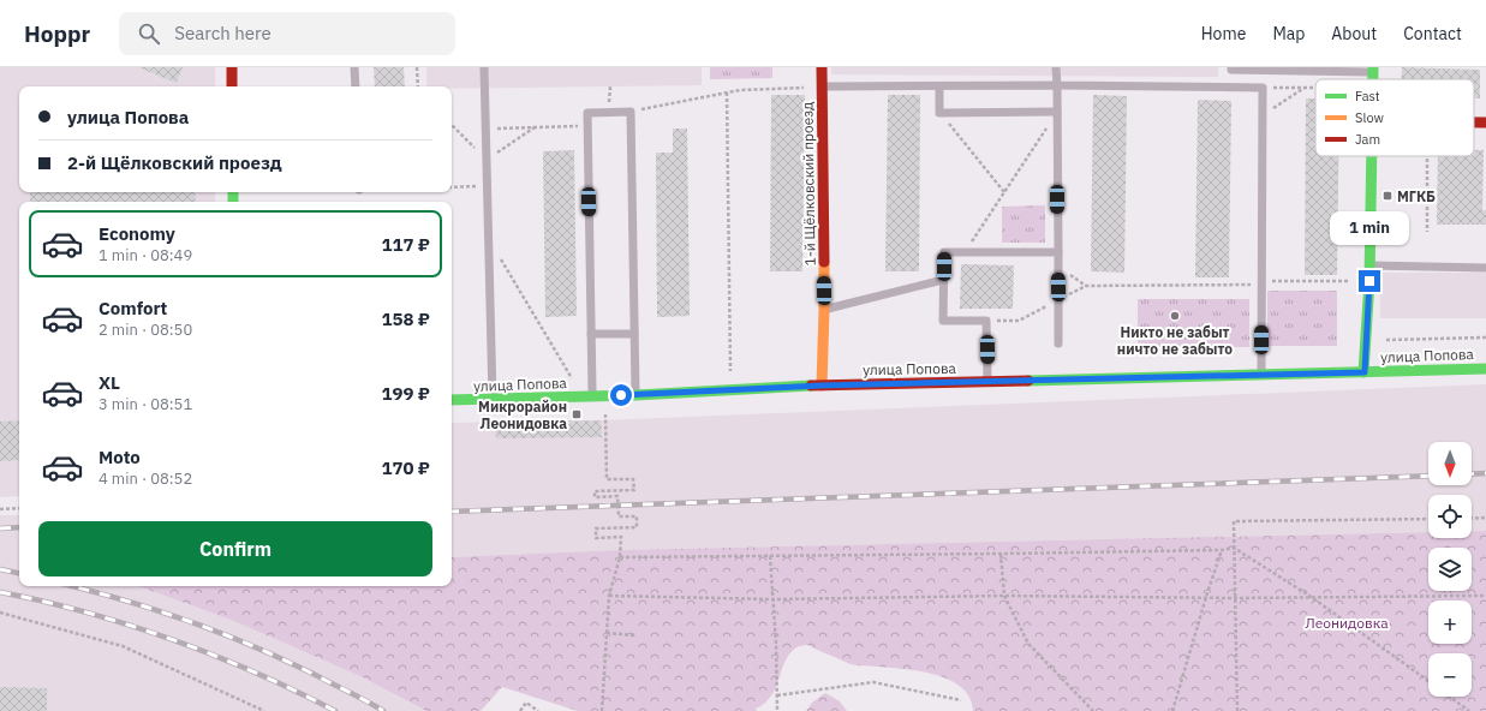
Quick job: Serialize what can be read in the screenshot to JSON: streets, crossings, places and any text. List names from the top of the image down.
{
  "streets": {
    "street": ["1-й Щёлковский проезд", "улица Попова"]
  },
  "crossings": [
    ["1-й Щёлковский проезд", "улица Попова"]
  ],
  "parks": ["Леонидовка"],
  "places": {
    "transit": ["МГКБ", "Микрорайон Леонидовка"],
    "other": ["Никто не забыт ничто не забыто"]
  },
  "legend": ["Fast", "Slow", "Jam"],
  "north": "bottom",
  "page": {
    "header": "Hoppr",
    "search": "Search here",
    "nav": [
      "Home",
      "Map",
      "About",
      "Contact"
    ],
    "banner": ["улица Попова", "2-й Щёлковский проезд"],
    "list": [
      {
        "name": "Economy",
        "note": "1 min · 08:49",
        "value": "117 ₽"
      },
      {
        "name": "Comfort",
        "note": "2 min · 08:50",
        "value": "158 ₽"
      },
      {
        "name": "XL",
        "note": "3 min · 08:51",
        "value": "199 ₽"
      },
      {
        "name": "Moto",
        "note": "4 min · 08:52",
        "value": "170 ₽"
      }
    ],
    "bubble": "1 min",
    "map_buttons": ["+", "−"],
    "buttons": "Confirm"
  }
}
